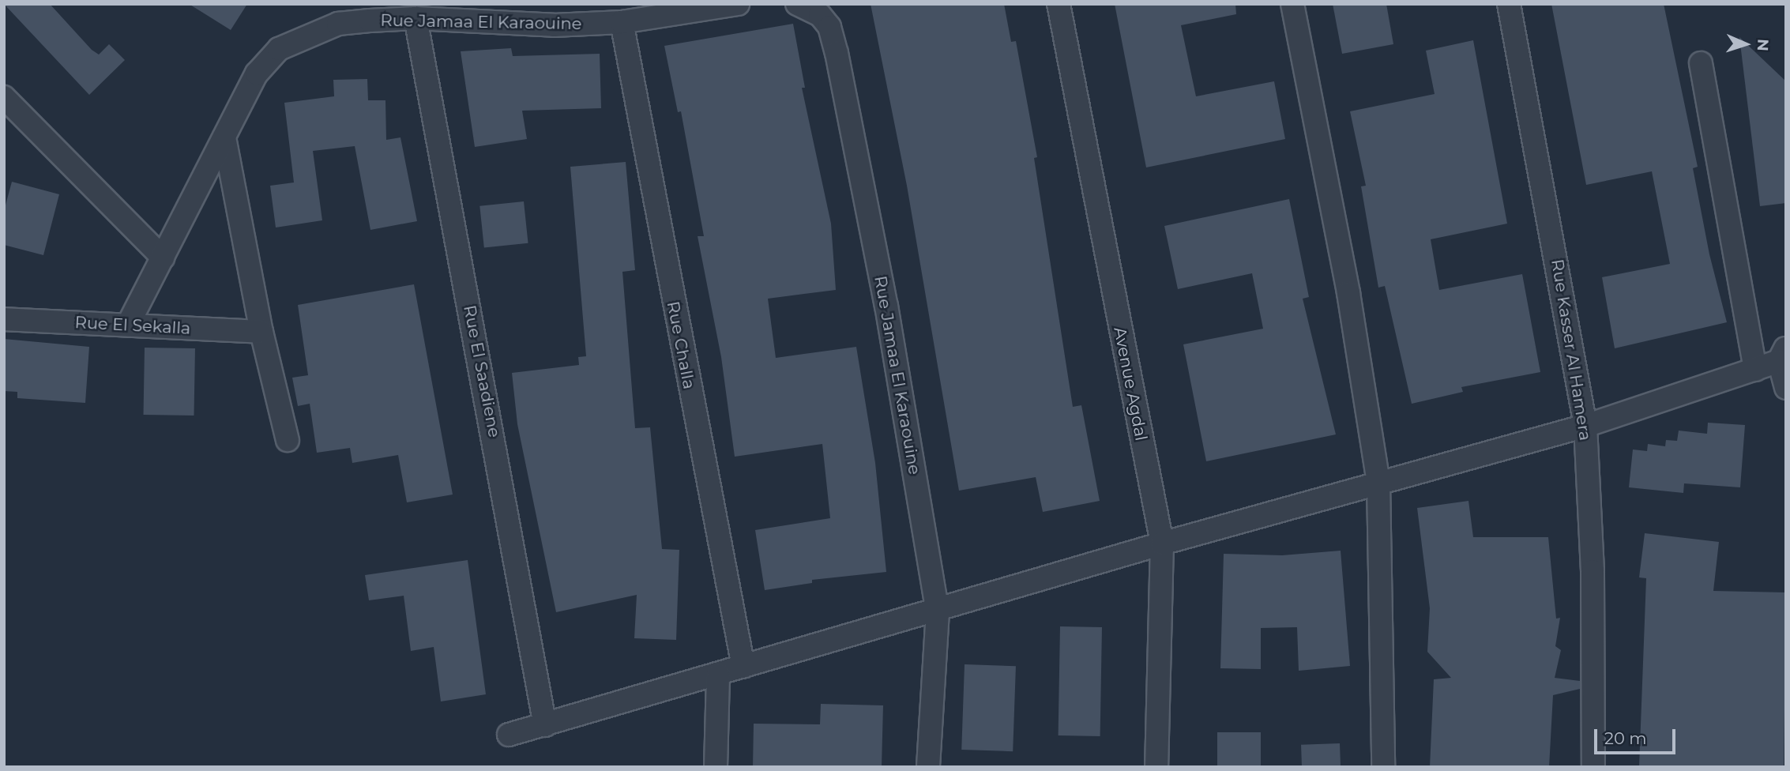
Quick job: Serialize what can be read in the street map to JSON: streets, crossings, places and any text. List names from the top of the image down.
{
  "streets": {
    "street": [
      "Rue Jamaa El Karaouine",
      "Rue El Sekalla",
      "Rue Challa",
      "Rue Kasser Al Hamera",
      "Rue El Saadiene",
      "Avenue Agdal"
    ]
  },
  "crossings": [
    ["Rue Jamaa El Karaouine", "Rue El Sekalla"],
    ["Rue Jamaa El Karaouine", "Rue Challa"],
    ["Rue Jamaa El Karaouine", "Rue El Saadiene"]
  ],
  "scale_bar": "20 m",
  "north": "right"
}
